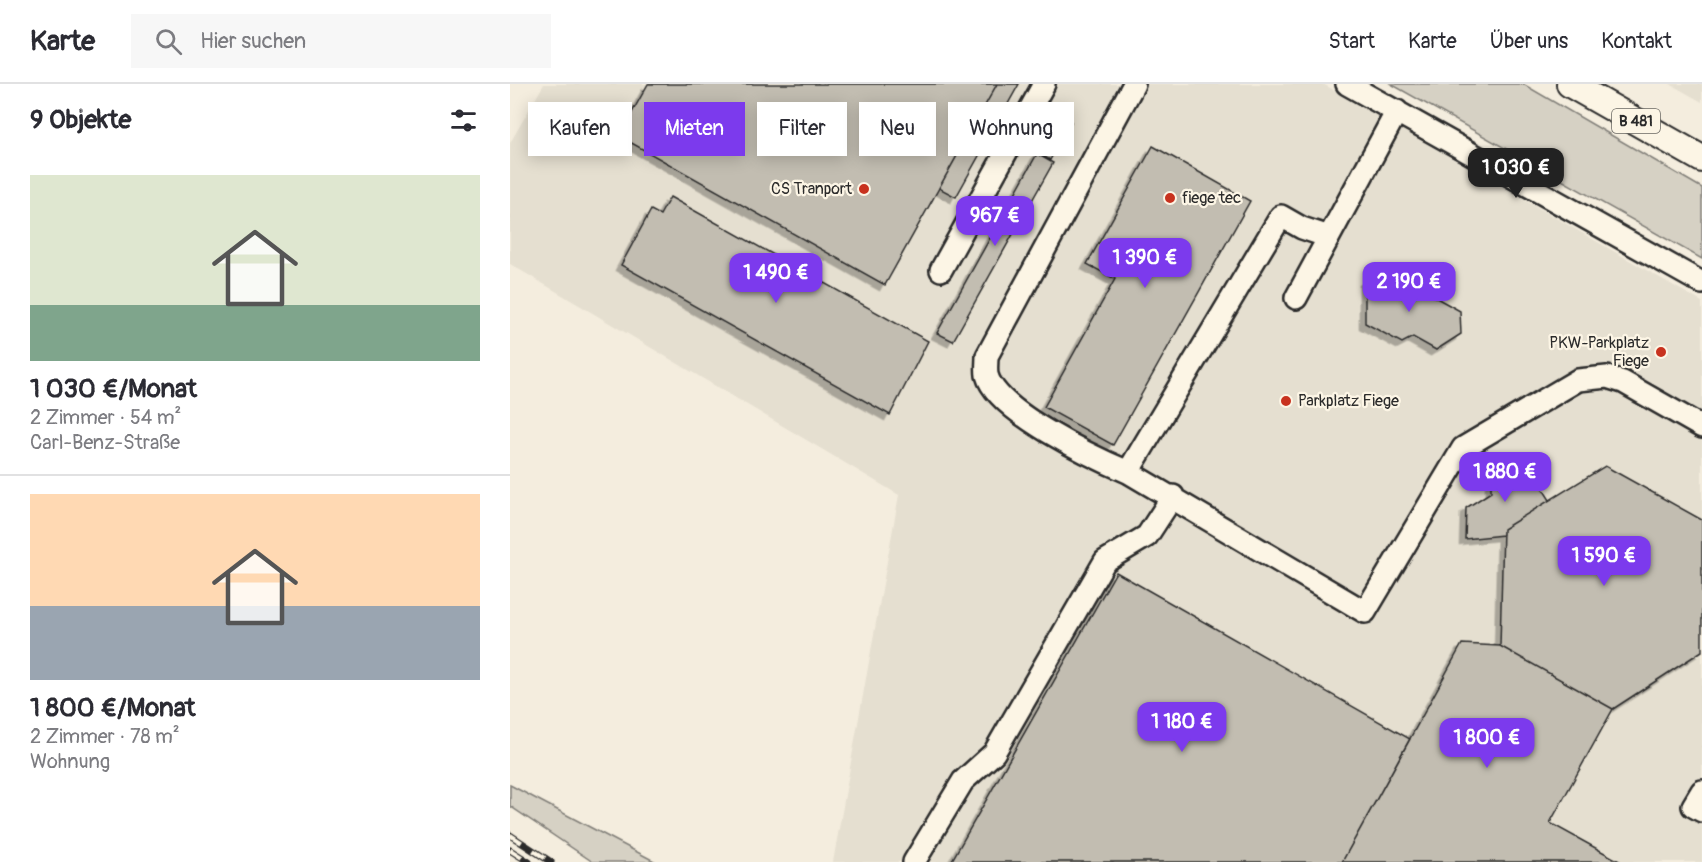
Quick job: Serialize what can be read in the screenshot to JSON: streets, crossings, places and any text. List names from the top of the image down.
{
  "streets": {
    "main road": ["B 481"]
  },
  "places": [
    "CS Tranport",
    "fiege tec",
    "PKW-Parkplatz Fiege",
    "Parkplatz Fiege"
  ],
  "page": {
    "header": "Karte",
    "search": "Hier suchen",
    "nav": [
      "Start",
      "Karte",
      "Über uns",
      "Kontakt"
    ],
    "heading": "9 Objekte",
    "chip": [
      "Kaufen",
      "Mieten",
      "Filter",
      "Neu",
      "Wohnung"
    ],
    "price": [
      "1 030 €",
      "967 €",
      "1 390 €",
      "1 490 €",
      "2 190 €",
      "1 880 €",
      "1 590 €",
      "1 180 €",
      "1 800 €"
    ],
    "list": [
      {
        "name": "1 030 €/Monat",
        "note": "2 Zimmer · 54 m² · Carl-Benz-Straße"
      },
      {
        "name": "1 800 €/Monat",
        "note": "2 Zimmer · 78 m² · Wohnung"
      }
    ]
  }
}
